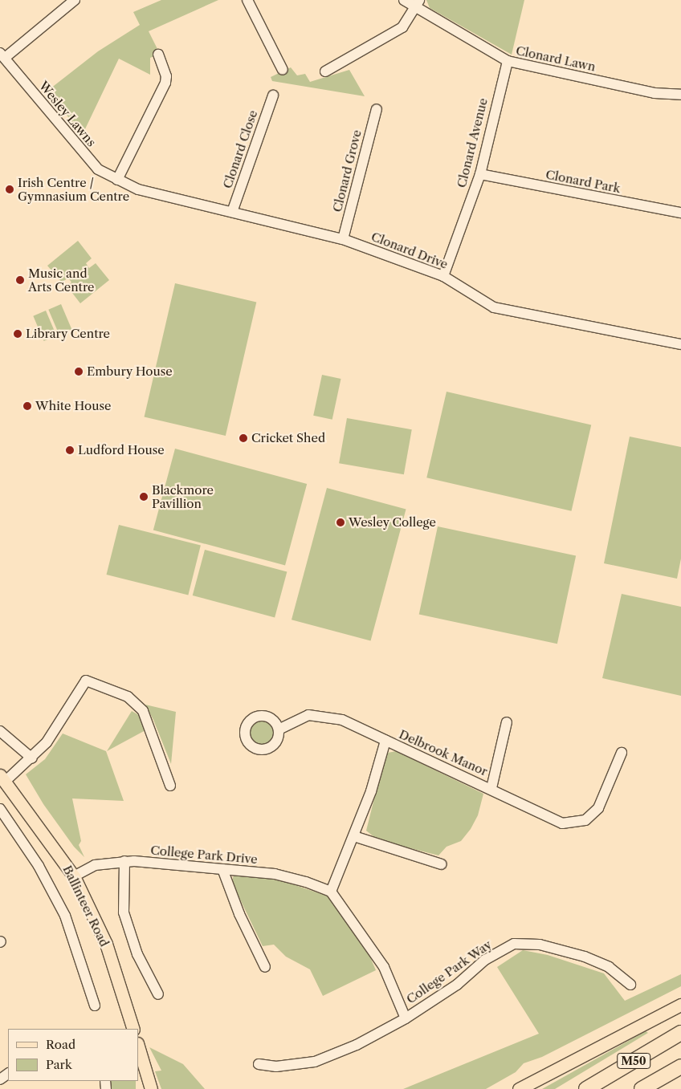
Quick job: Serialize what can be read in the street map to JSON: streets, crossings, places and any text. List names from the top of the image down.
{
  "streets": {
    "highway": ["M50"],
    "main road": ["Ballinteer Road"],
    "street": [
      "Clonard Lawn",
      "Wesley Lawns",
      "Clonard Avenue",
      "Clonard Close",
      "Clonard Grove",
      "Clonard Park",
      "Clonard Drive",
      "Delbrook Manor",
      "College Park Drive",
      "College Park Way"
    ]
  },
  "crossings": [
    ["Clonard Lawn", "Clonard Avenue"],
    ["Wesley Lawns", "Clonard Drive"],
    ["Clonard Avenue", "Clonard Park"],
    ["Clonard Avenue", "Clonard Drive"],
    ["Clonard Close", "Clonard Drive"],
    ["Clonard Grove", "Clonard Drive"],
    ["College Park Drive", "Ballinteer Road"]
  ],
  "places": [
    "Irish Centre / Gymnasium Centre",
    "Music and Arts Centre",
    "Library Centre",
    "Embury House",
    "White House",
    "Cricket Shed",
    "Ludford House",
    "Blackmore Pavillion",
    "Wesley College"
  ],
  "legend": ["Road", "Park"]
}
